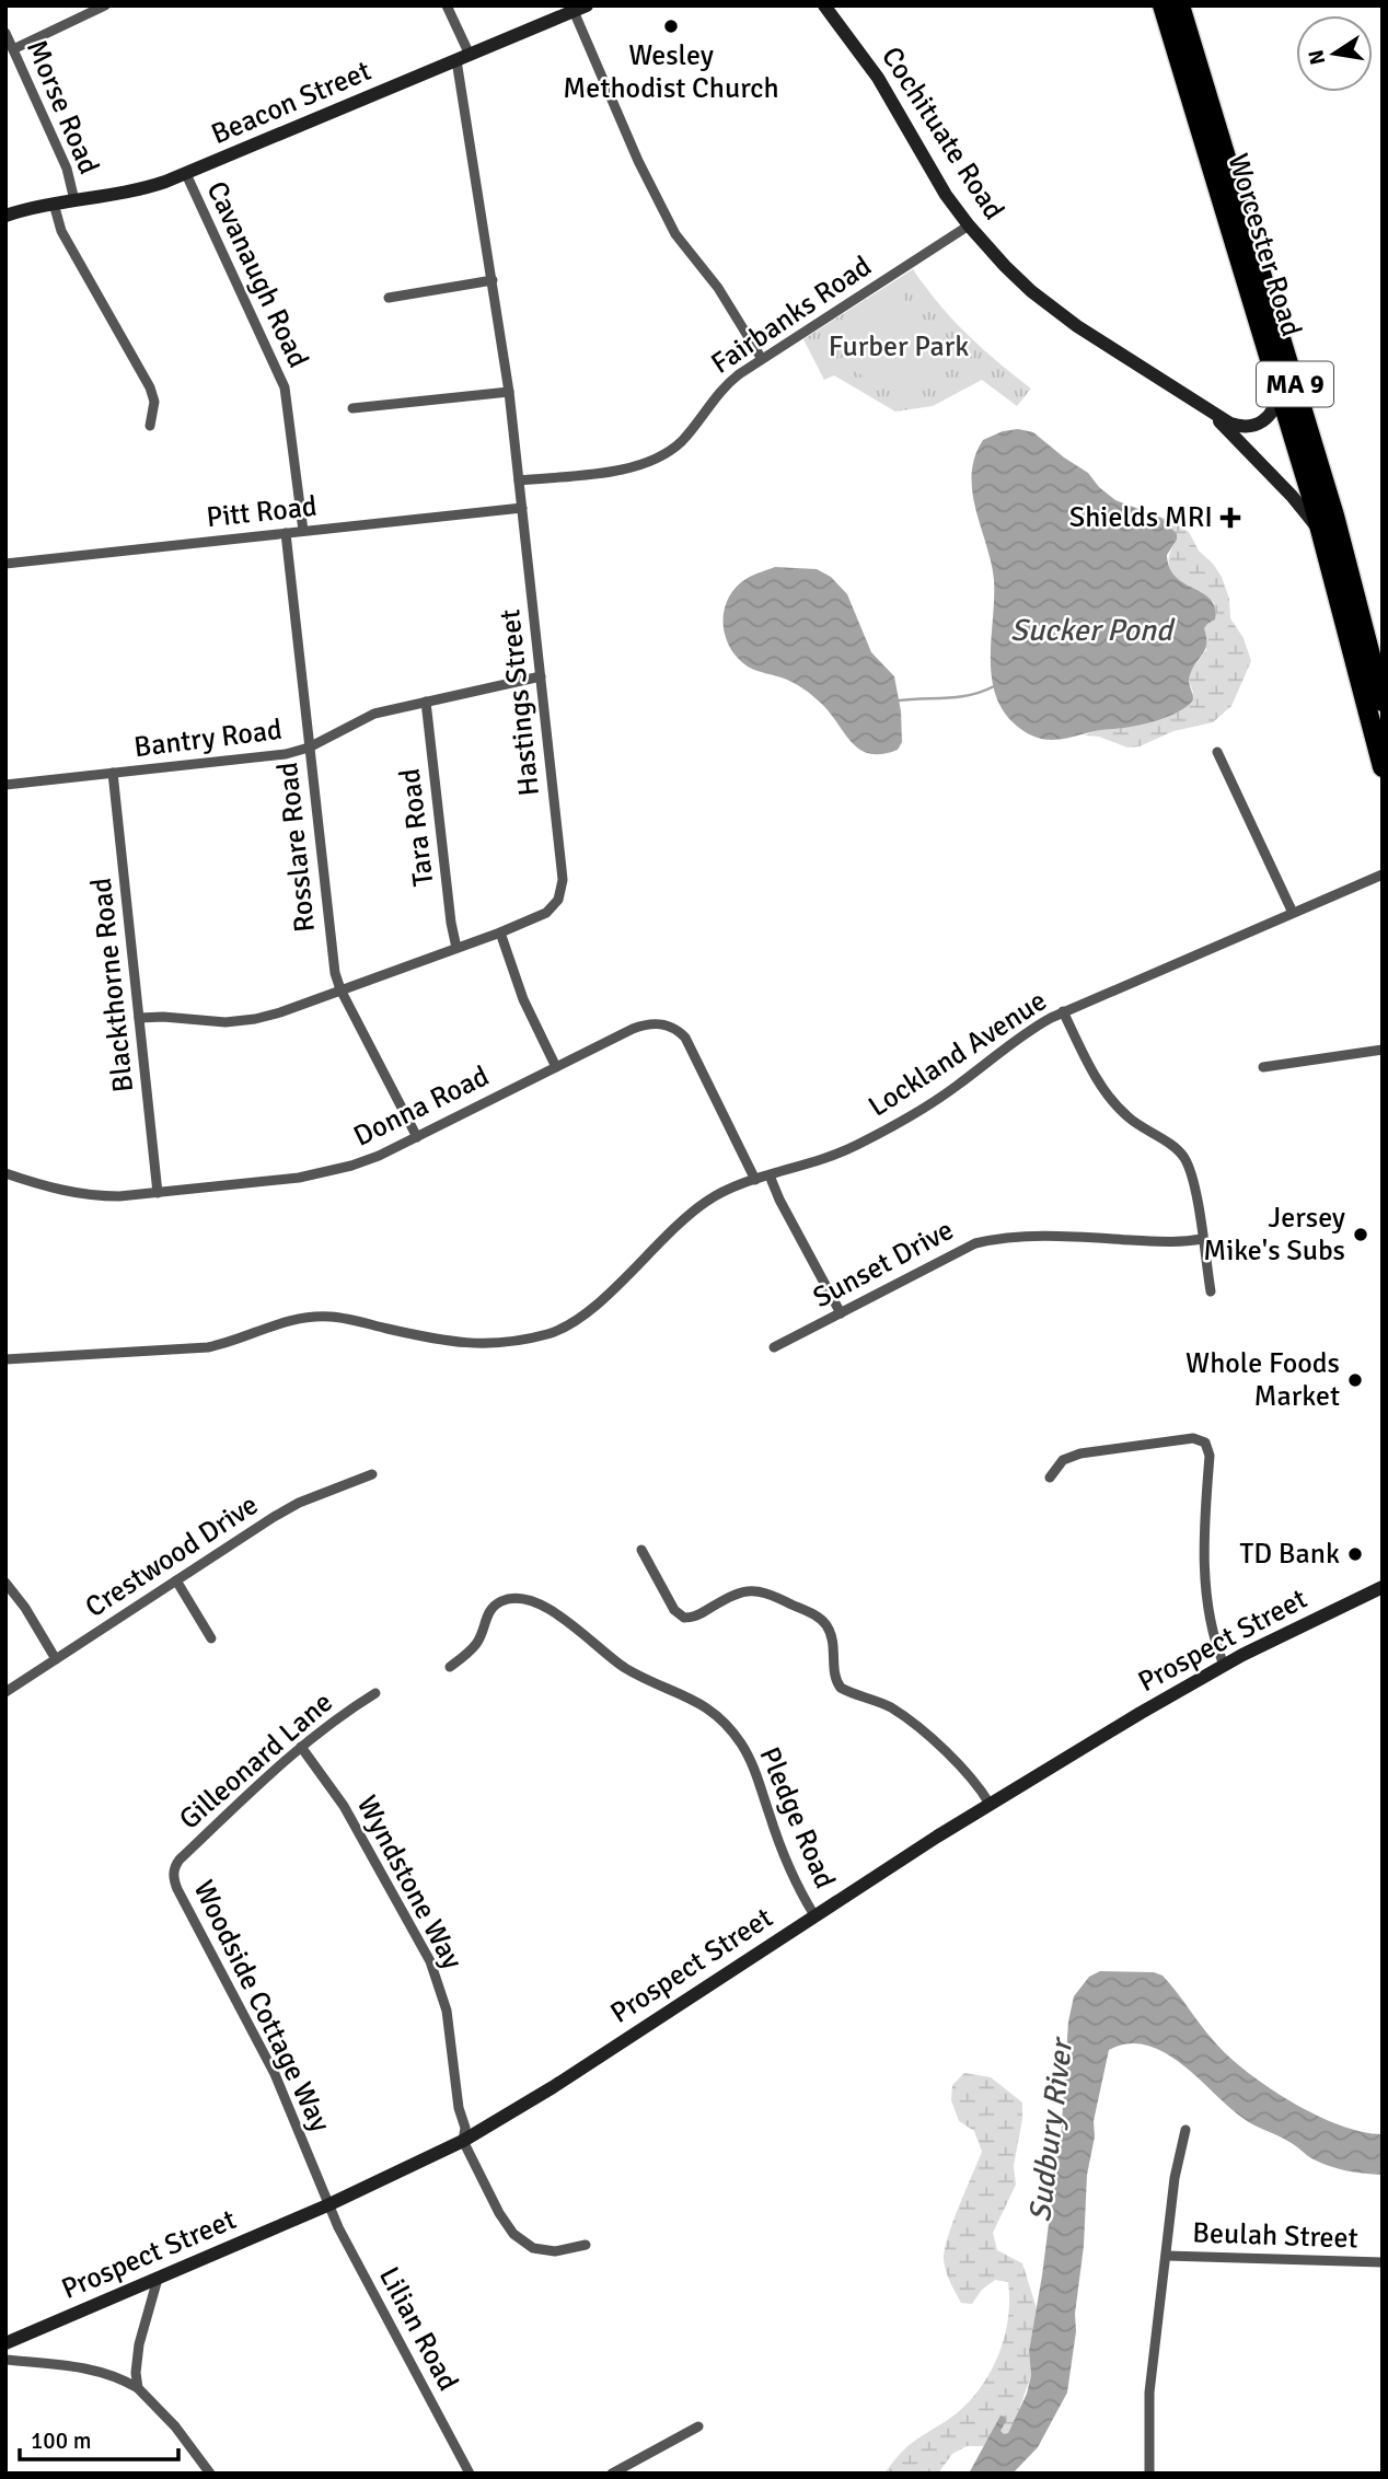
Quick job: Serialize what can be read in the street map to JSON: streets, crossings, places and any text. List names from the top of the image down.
{
  "streets": {
    "highway": ["Worcester Road", "MA 9"],
    "street": [
      "Beacon Street",
      "Morse Road",
      "Cochituate Road",
      "Cavanaugh Road",
      "Fairbanks Road",
      "Pitt Road",
      "Hastings Street",
      "Bantry Road",
      "Tara Road",
      "Rosslare Road",
      "Blackthorne Road",
      "Lockland Avenue",
      "Donna Road",
      "Sunset Drive",
      "Crestwood Drive",
      "Prospect Street",
      "Gilleonard Lane",
      "Pledge Road",
      "Wyndstone Way",
      "Woodside Cottage Way",
      "Beulah Street",
      "Lilian Road"
    ]
  },
  "crossings": [
    ["Beacon Street", "Morse Road"],
    ["Beacon Street", "Cavanaugh Road"],
    ["Beacon Street", "Hastings Street"],
    ["Cochituate Road", "Worcester Road"],
    ["Cochituate Road", "Fairbanks Road"],
    ["Cavanaugh Road", "Pitt Road"],
    ["Fairbanks Road", "Hastings Street"],
    ["Pitt Road", "Hastings Street"],
    ["Pitt Road", "Rosslare Road"],
    ["Hastings Street", "Bantry Road"],
    ["Hastings Street", "Tara Road"],
    ["Hastings Street", "Rosslare Road"],
    ["Hastings Street", "Blackthorne Road"],
    ["Bantry Road", "Tara Road"],
    ["Bantry Road", "Rosslare Road"],
    ["Bantry Road", "Blackthorne Road"],
    ["Rosslare Road", "Donna Road"],
    ["Blackthorne Road", "Donna Road"],
    ["Lockland Avenue", "Donna Road"],
    ["Prospect Street", "Pledge Road"],
    ["Prospect Street", "Wyndstone Way"],
    ["Prospect Street", "Woodside Cottage Way"],
    ["Prospect Street", "Lilian Road"],
    ["Gilleonard Lane", "Wyndstone Way"],
    ["Gilleonard Lane", "Woodside Cottage Way"],
    ["Woodside Cottage Way", "Lilian Road"]
  ],
  "water": ["Sucker Pond", "Sudbury River"],
  "parks": ["Furber Park"],
  "places": {
    "other": [
      "Wesley Methodist Church",
      "Jersey Mike's Subs",
      "Whole Foods Market",
      "TD Bank"
    ],
    "health": ["Shields MRI"]
  },
  "scale_bar": "100 m",
  "north": "left"
}
